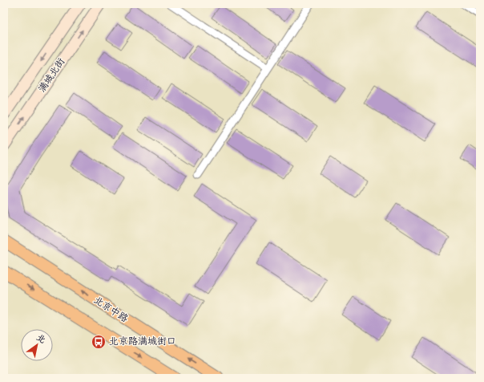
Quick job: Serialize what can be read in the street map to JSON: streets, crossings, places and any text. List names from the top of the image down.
{
  "streets": {
    "main road": ["满城北街", "北京中路"]
  },
  "places": {
    "bus stop": ["北京路满城街口"]
  },
  "north": "top right"
}
